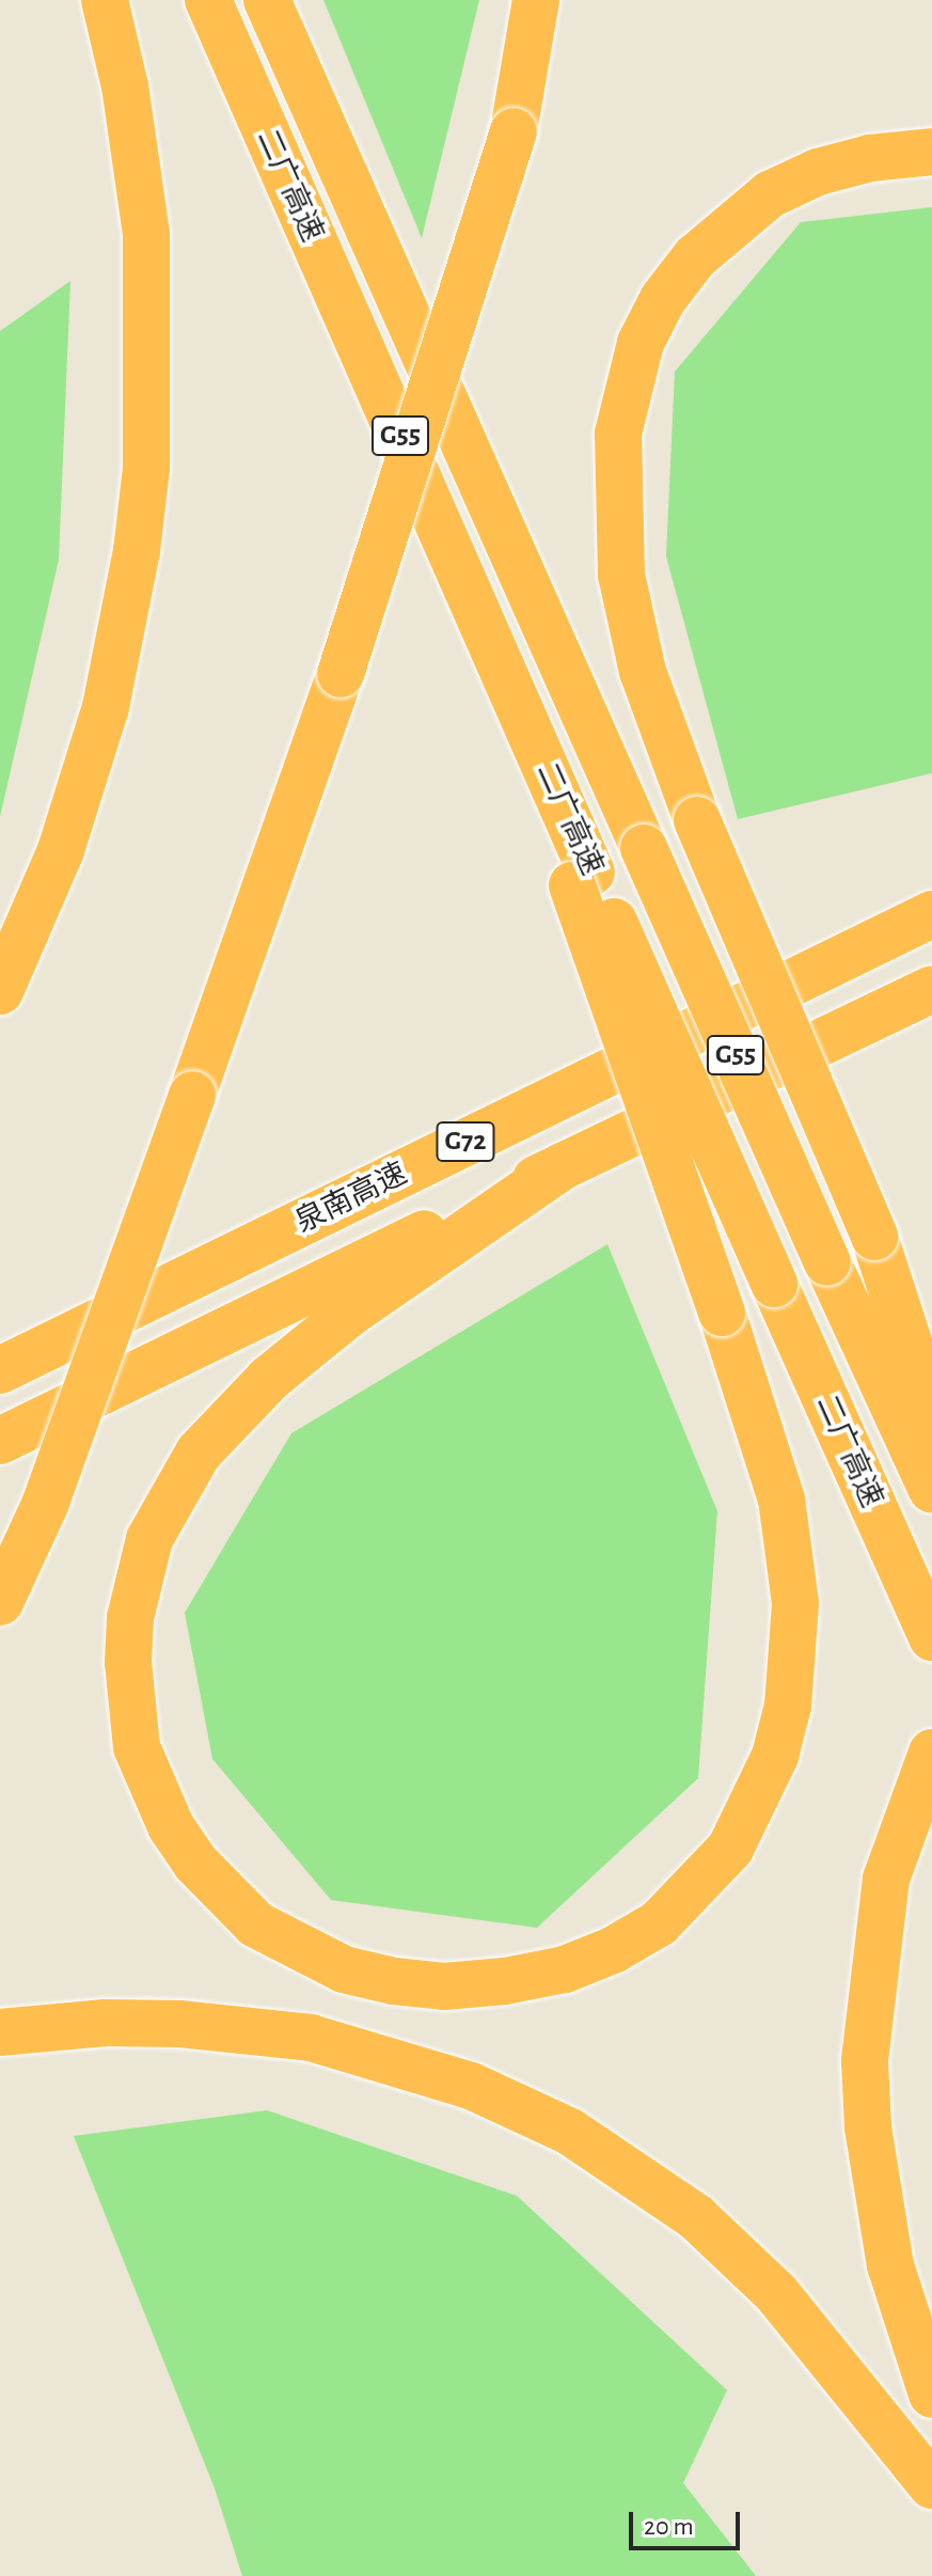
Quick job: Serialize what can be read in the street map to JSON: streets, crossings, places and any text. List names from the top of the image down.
{
  "streets": {
    "highway": [
      "二广高速",
      "G55",
      "G72",
      "泉南高速"
    ]
  },
  "scale_bar": "20 m"
}
